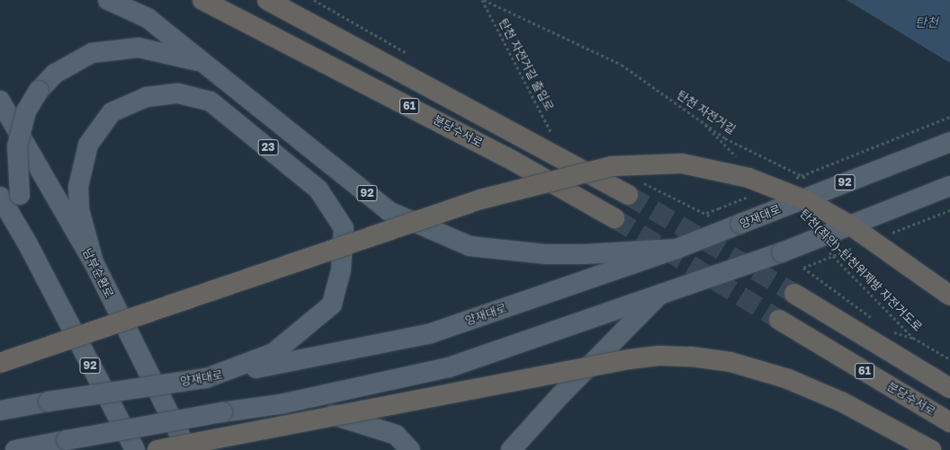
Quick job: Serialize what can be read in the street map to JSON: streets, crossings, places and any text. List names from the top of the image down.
{
  "streets": {
    "highway": ["61", "분당수서로"],
    "main road": [
      "23",
      "92",
      "양재대로",
      "남부순환로"
    ],
    "path": ["탄천 자전거길 출입로", "탄천 자전거길", "탄천(좌안)-탄천위제방 자전거도로"]
  },
  "crossings": [
    ["탄천 자전거길 출입로", "탄천 자전거길"],
    ["23", "양재대로"],
    ["23", "남부순환로"],
    ["92", "양재대로"]
  ],
  "water": ["탄천"]
}
